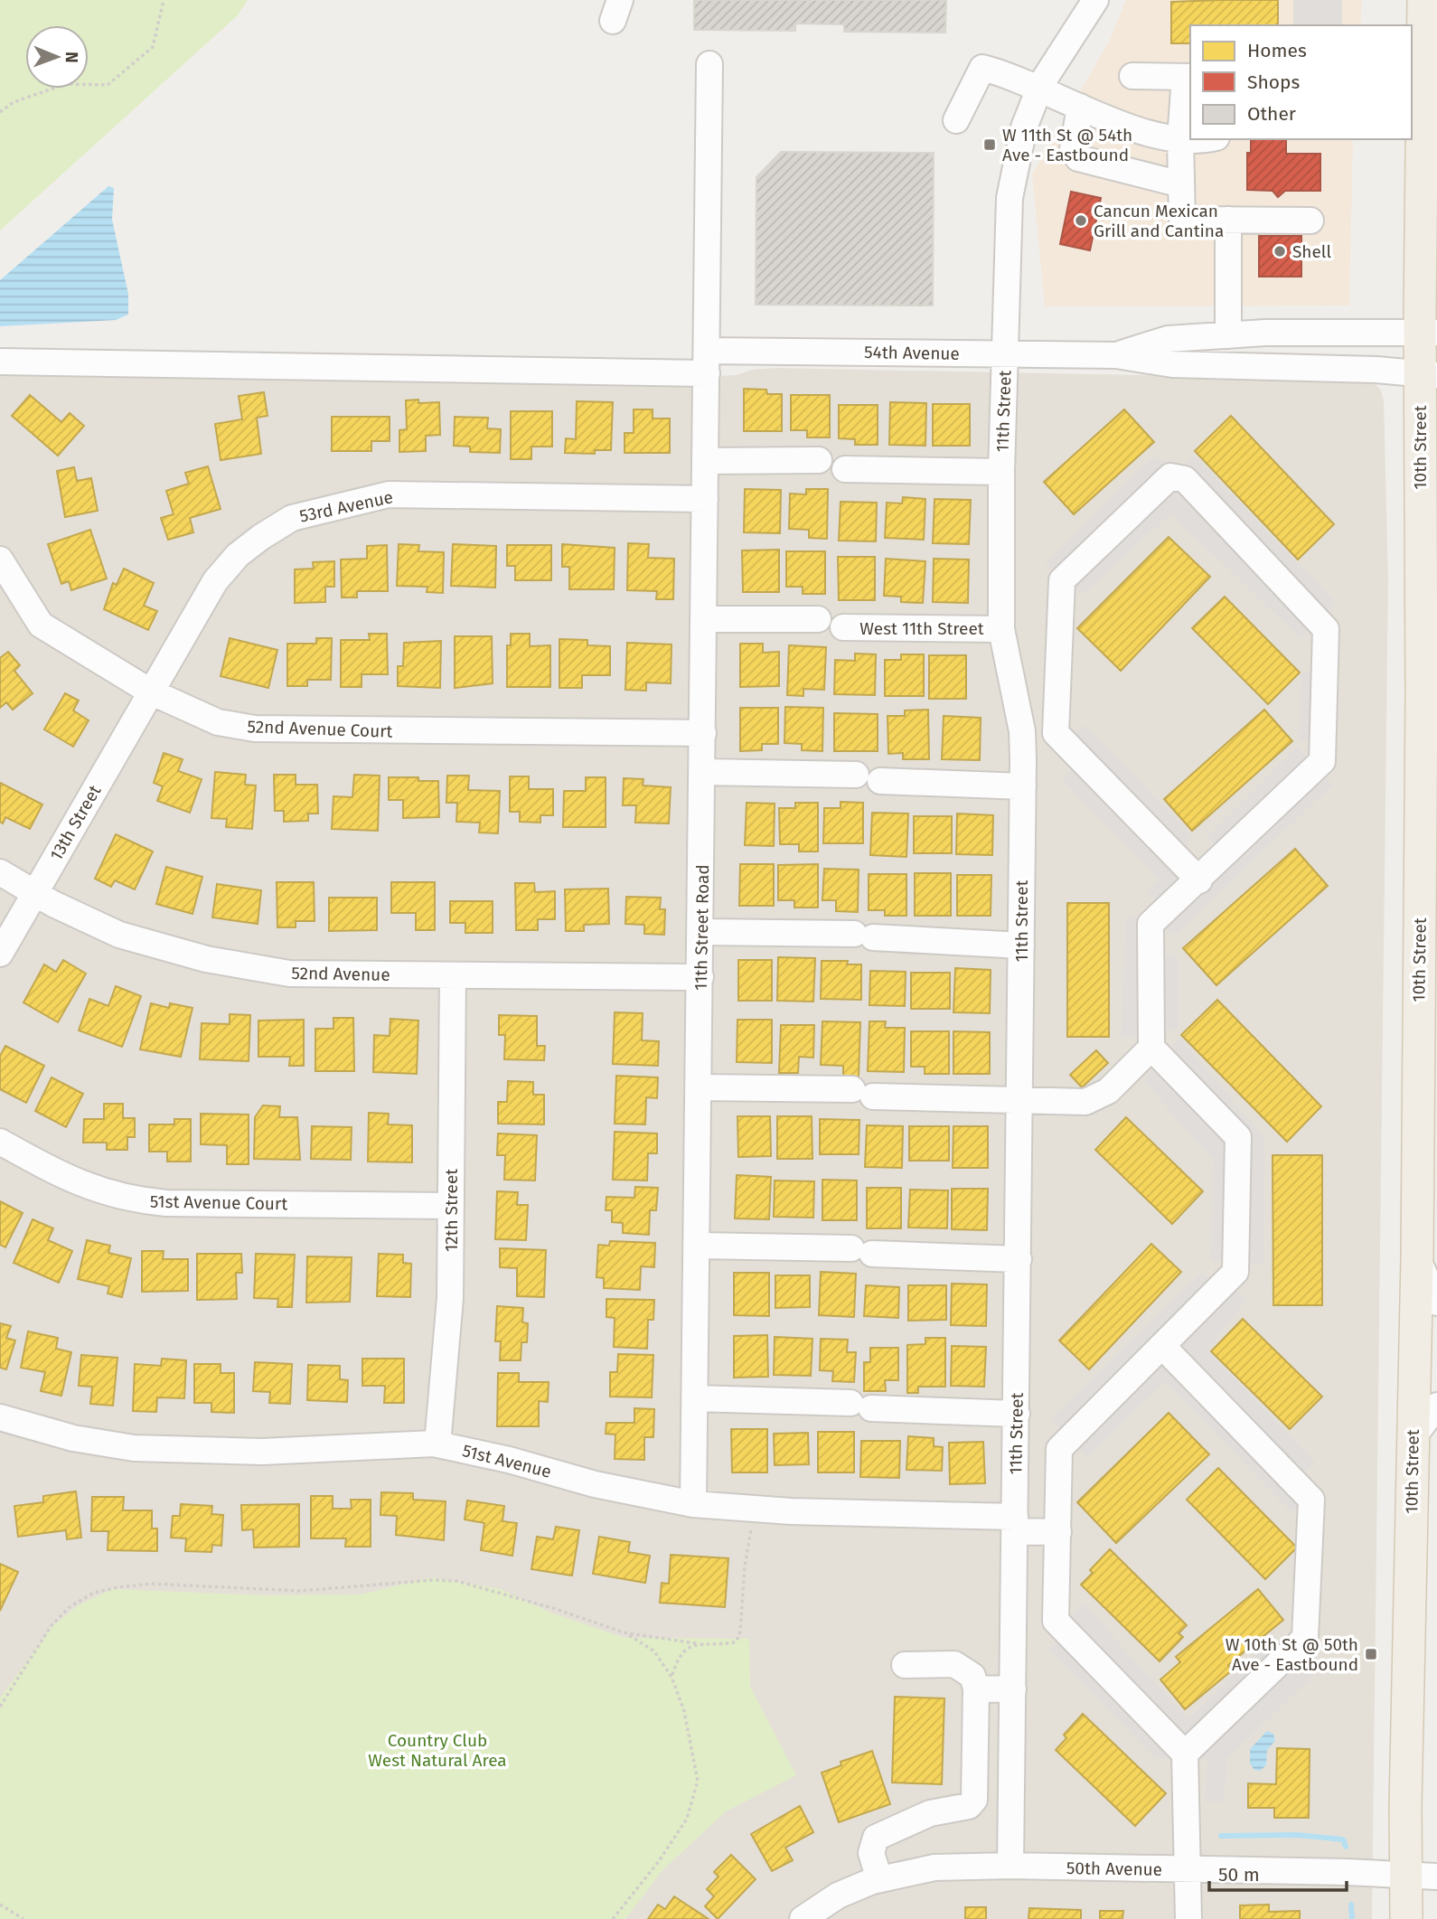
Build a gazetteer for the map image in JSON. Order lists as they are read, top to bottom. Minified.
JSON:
{"streets":{"main road":["10th Street"],"street":["54th Avenue","11th Street","53rd Avenue","West 11th Street","52nd Avenue Court","13th Street","11th Street Road","52nd Avenue","51st Avenue Court","12th Street","51st Avenue","50th Avenue"]},"crossings":[["54th Avenue","11th Street"],["54th Avenue","10th Street"],["54th Avenue","11th Street Road"],["11th Street","West 11th Street"],["11th Street","51st Avenue"],["11th Street","50th Avenue"],["10th Street","50th Avenue"],["53rd Avenue","52nd Avenue Court"],["53rd Avenue","13th Street"],["53rd Avenue","11th Street Road"],["52nd Avenue Court","13th Street"],["52nd Avenue Court","11th Street Road"],["13th Street","52nd Avenue"],["11th Street Road","52nd Avenue"],["11th Street Road","51st Avenue"],["52nd Avenue","12th Street"],["51st Avenue Court","12th Street"],["12th Street","51st Avenue"]],"parks":["Country Club West Natural Area"],"places":{"transit":["W 11th St @ 54th Ave - Eastbound","W 10th St @ 50th Ave - Eastbound"],"other":["Cancun Mexican Grill and Cantina","Shell"]},"legend":["Homes","Shops","Other"],"scale_bar":"50 m","north":"right"}
